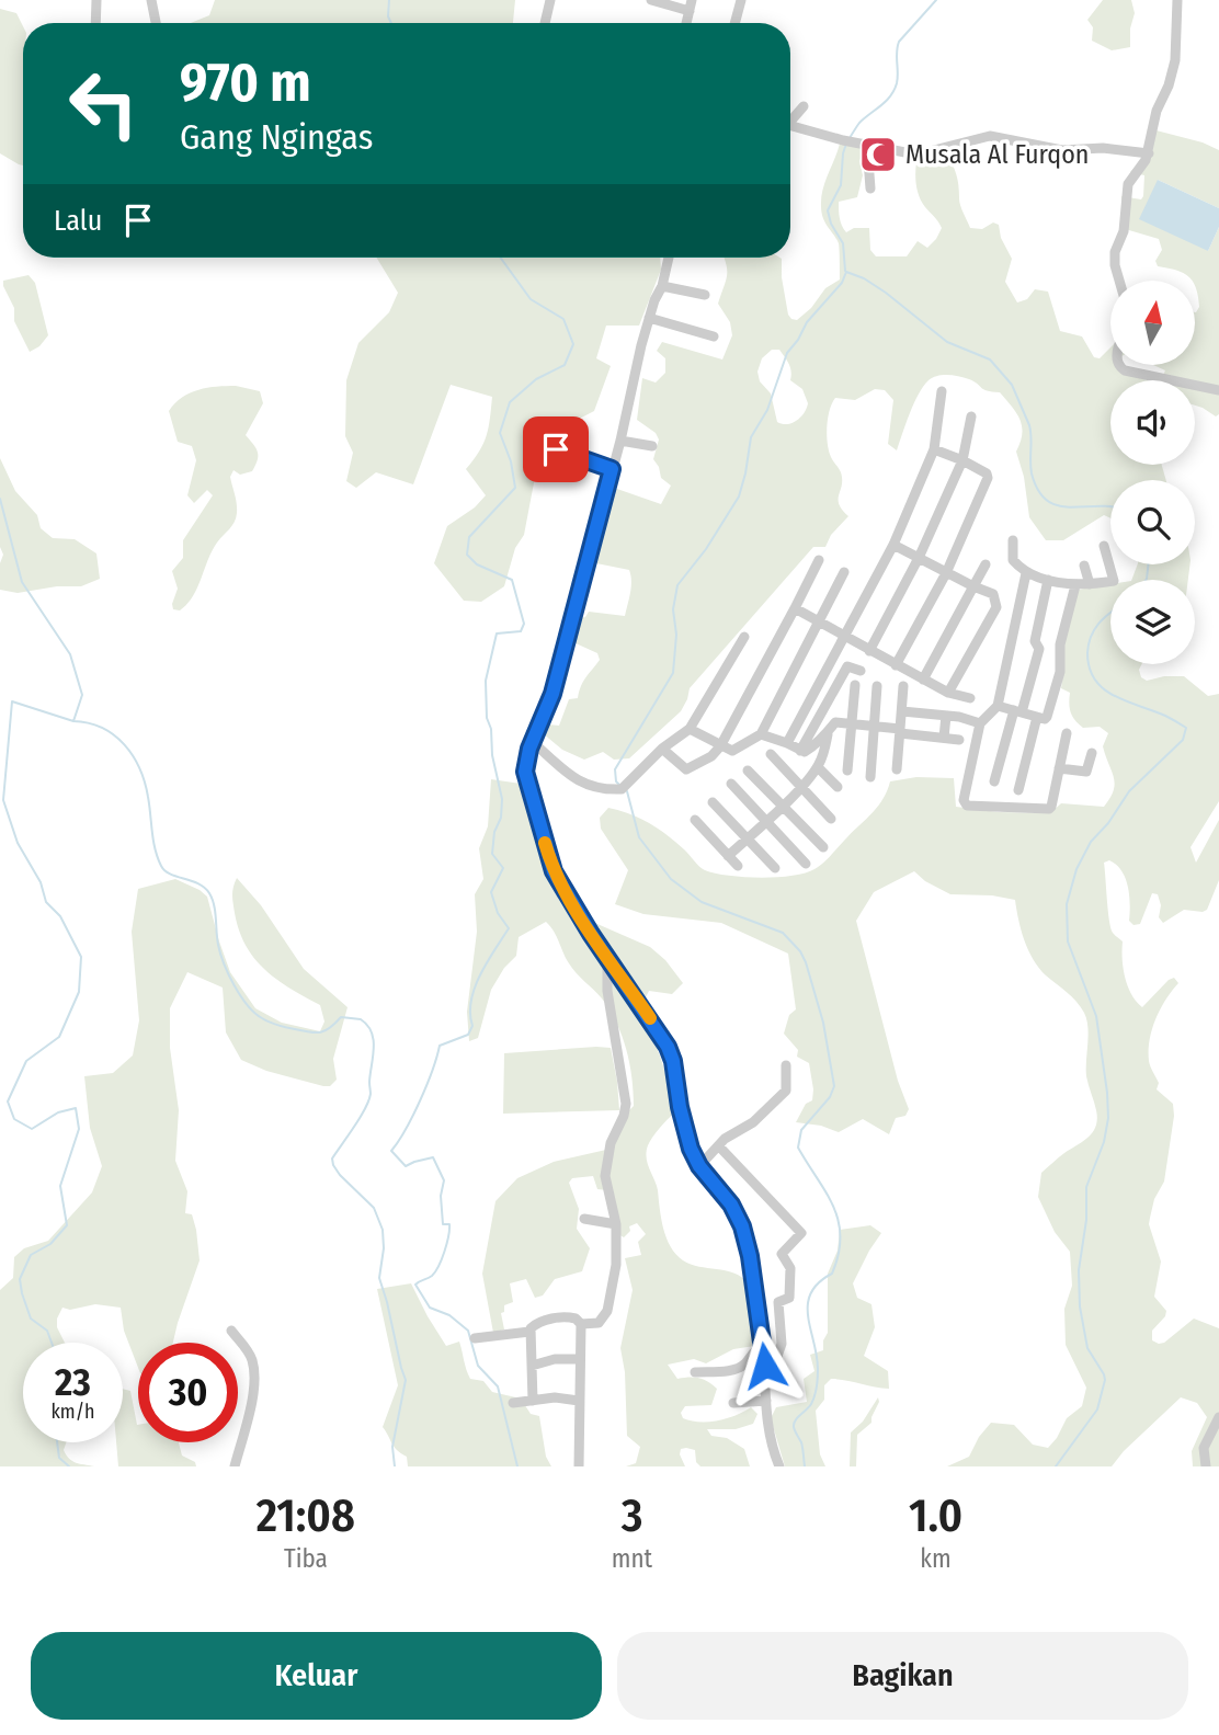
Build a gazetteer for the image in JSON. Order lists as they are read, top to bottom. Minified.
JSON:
{"places":{"mosque":["Musala Al Furqon"]},"north":"top","page":{"turn":["970 m","Gang Ngingas"],"then":"Lalu","speed":"23 km/h","limit":"30","eta":["21:08","Tiba","3","mnt","1.0","km"],"buttons":["Keluar","Bagikan"]}}
